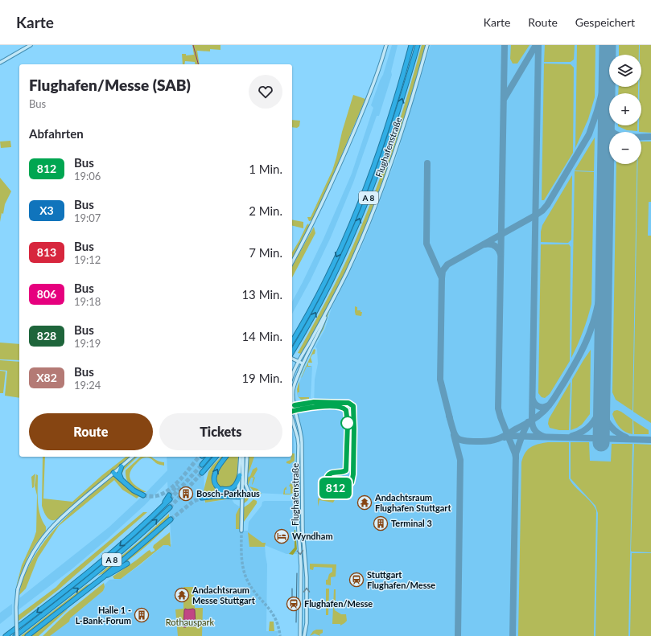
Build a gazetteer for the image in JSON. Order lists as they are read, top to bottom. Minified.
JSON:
{"streets":{"highway":["A 8"],"main road":["Flughafenstraße"]},"parks":["Rothauspark"],"places":{"building":["Bosch-Parkhaus","Terminal 3","Halle 1 - L-Bank-Forum"],"temple":["Andachtsraum Flughafen Stuttgart","Andachtsraum Messe Stuttgart"],"hotel":["Wyndham"],"station":["Stuttgart Flughafen/Messe","Flughafen/Messe"]},"lines":["bus line 812"],"page":{"header":"Karte","nav":["Karte","Route","Gespeichert"],"on_map":"812","map_buttons":["+","−"],"heading":[["Flughafen/Messe (SAB)","Bus"],"Abfahrten"],"list":[{"mark":"812","name":"Bus","note":"19:06","value":"1 Min."},{"mark":"X3","name":"Bus","note":"19:07","value":"2 Min."},{"mark":"813","name":"Bus","note":"19:12","value":"7 Min."},{"mark":"806","name":"Bus","note":"19:18","value":"13 Min."},{"mark":"828","name":"Bus","note":"19:19","value":"14 Min."},{"mark":"X82","name":"Bus","note":"19:24","value":"19 Min."}],"buttons":["Route","Tickets"]}}
